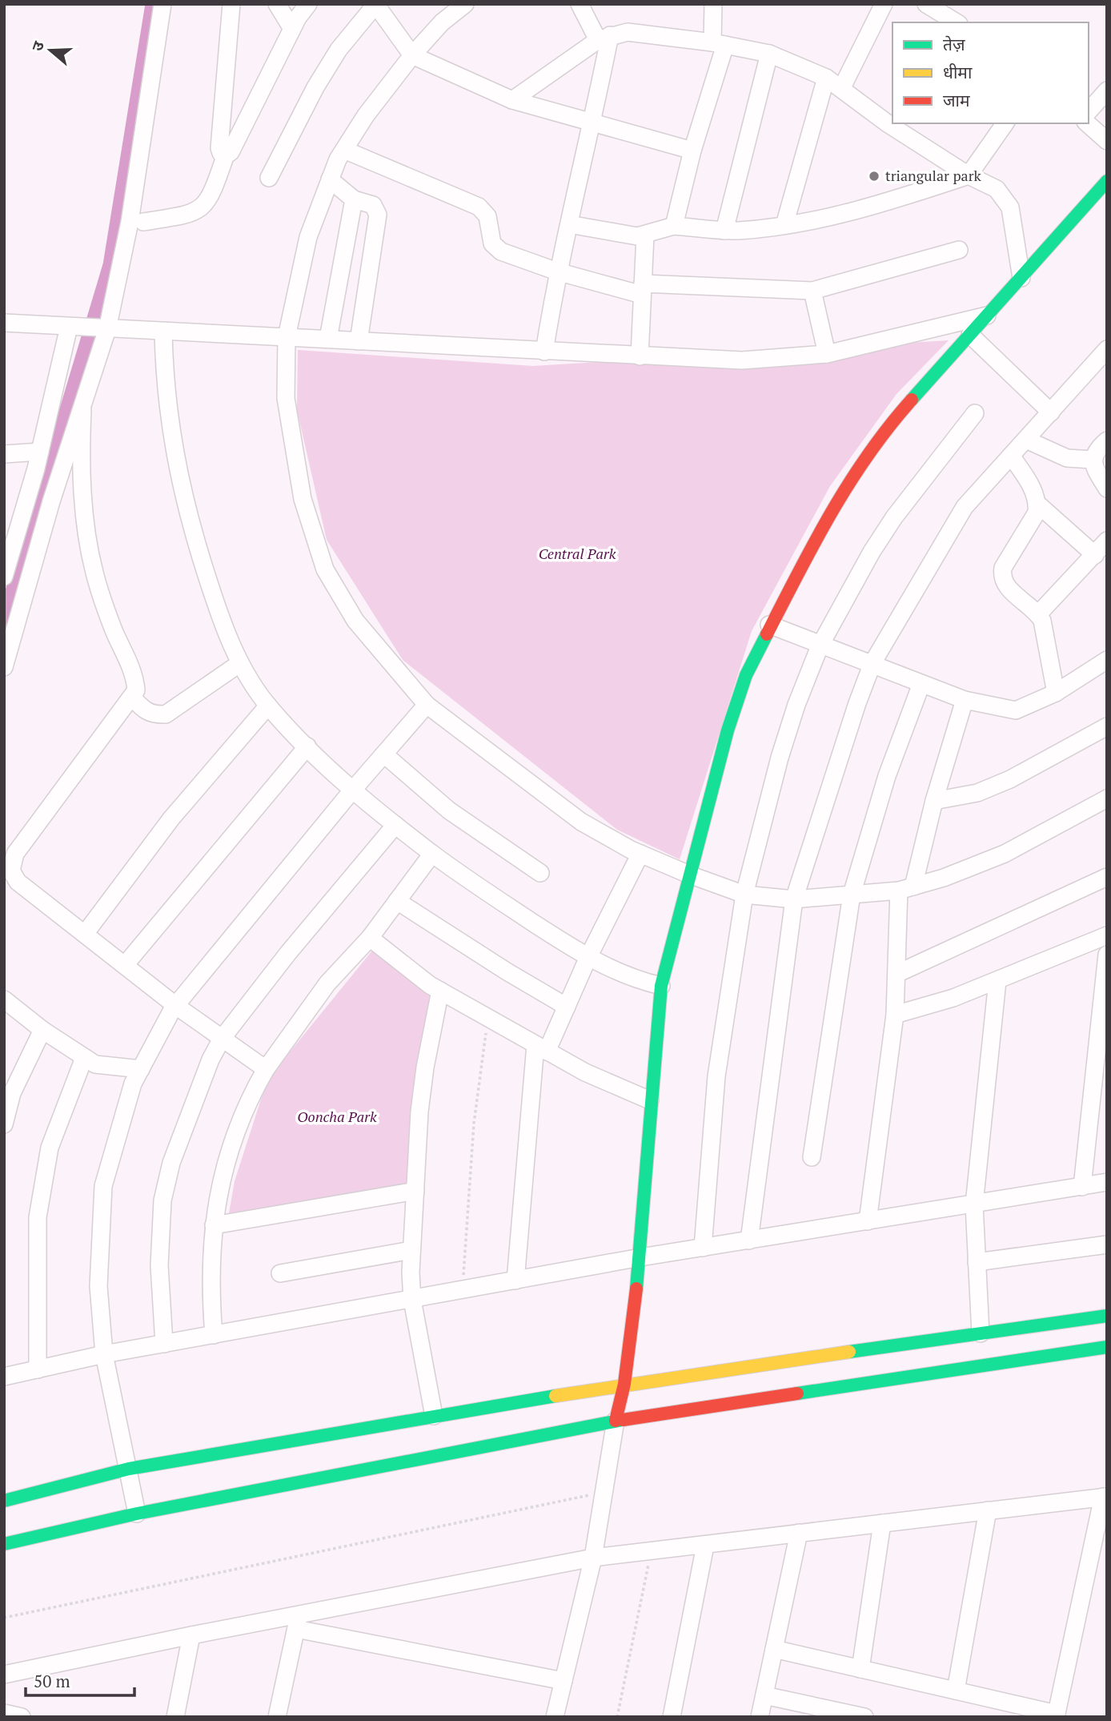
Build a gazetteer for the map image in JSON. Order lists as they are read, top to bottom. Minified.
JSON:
{"parks":["Central Park","Ooncha Park"],"places":["triangular park"],"legend":["तेज़","धीमा","जाम"],"scale_bar":"50 m","north":"left"}
